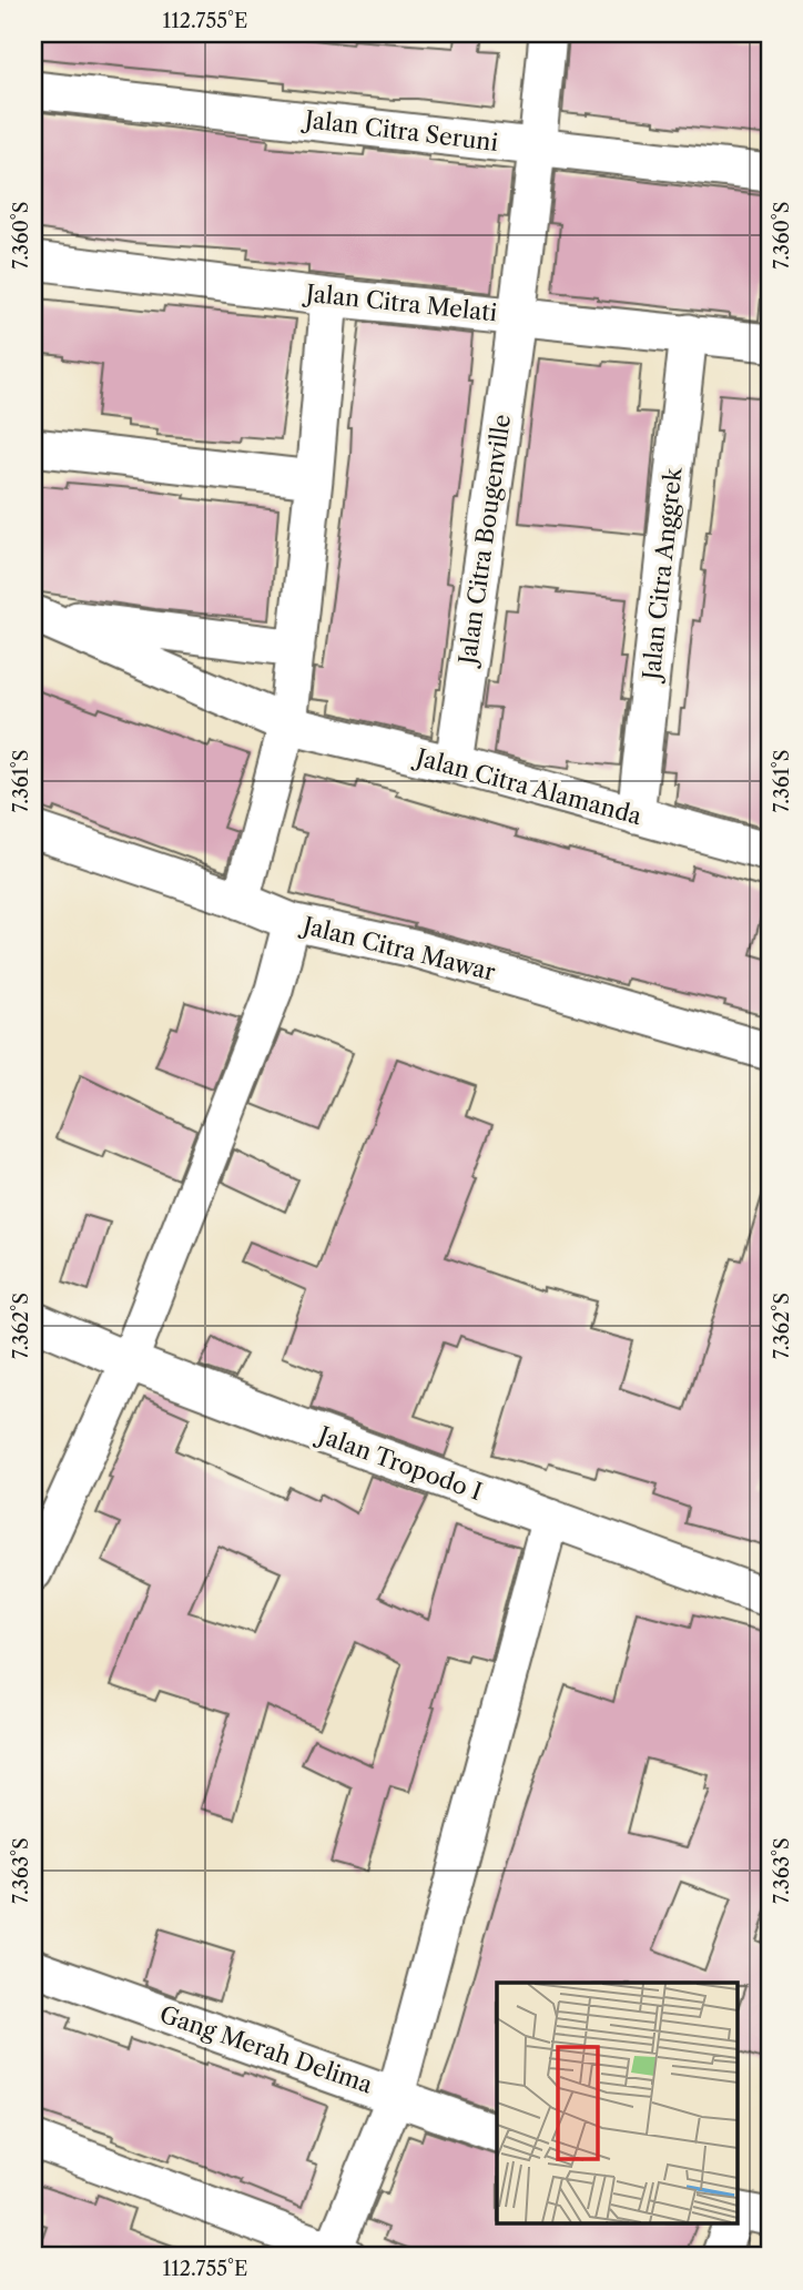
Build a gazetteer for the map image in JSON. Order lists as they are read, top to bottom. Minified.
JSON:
{"streets":{"street":["Jalan Citra Seruni","Jalan Citra Melati","Jalan Citra Bougenville","Jalan Citra Anggrek","Jalan Citra Alamanda","Jalan Citra Mawar","Jalan Tropodo I","Gang Merah Delima"]},"crossings":[["Jalan Citra Seruni","Jalan Citra Bougenville"],["Jalan Citra Melati","Jalan Citra Bougenville"],["Jalan Citra Melati","Jalan Citra Anggrek"],["Jalan Citra Bougenville","Jalan Citra Alamanda"],["Jalan Citra Anggrek","Jalan Citra Alamanda"]],"coordinates":["112.755°E","7.360°S","7.361°S","7.362°S","7.363°S"]}
